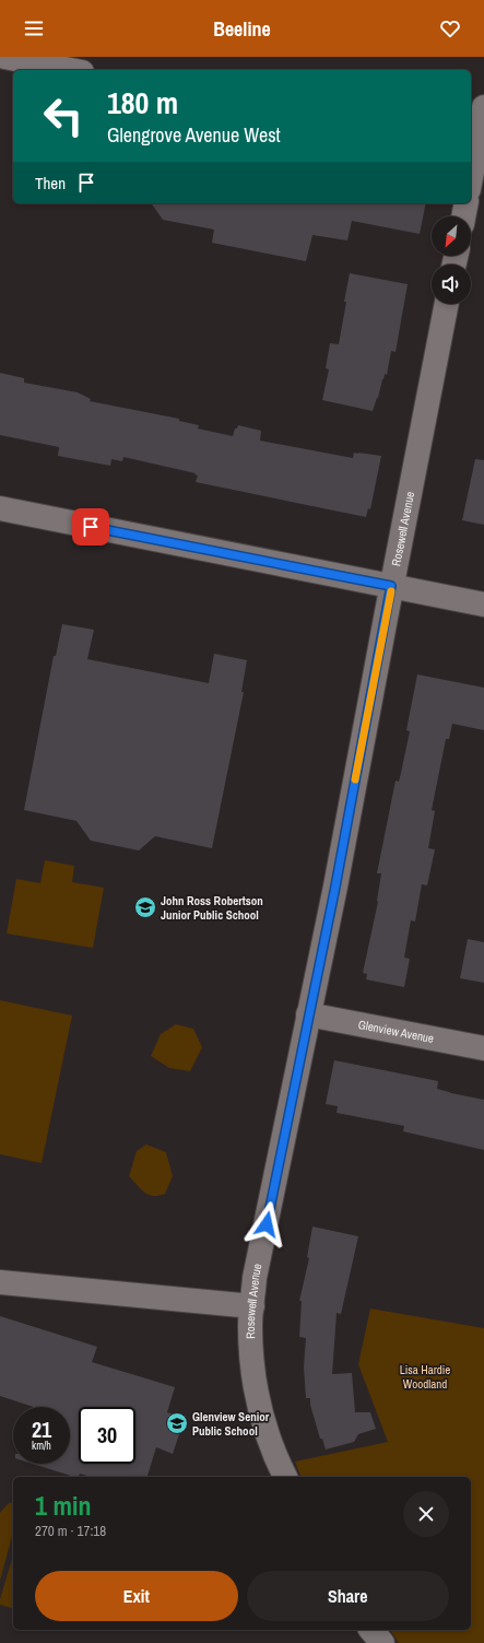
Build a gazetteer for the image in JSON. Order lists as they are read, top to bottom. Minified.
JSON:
{"streets":{"street":["Rosewell Avenue","Glenview Avenue"]},"crossings":[["Rosewell Avenue","Glenview Avenue"]],"parks":["Lisa Hardie Woodland"],"places":{"school or university":["John Ross Robertson Junior Public School","Glenview Senior Public School"]},"north":"bottom left","page":{"header":"Beeline","turn":["180 m","Glengrove Avenue West"],"then":"Then","speed":"21 km/h","limit":"30","heading":["1 min","270 m · 17:18"],"buttons":["Exit","Share"]}}
